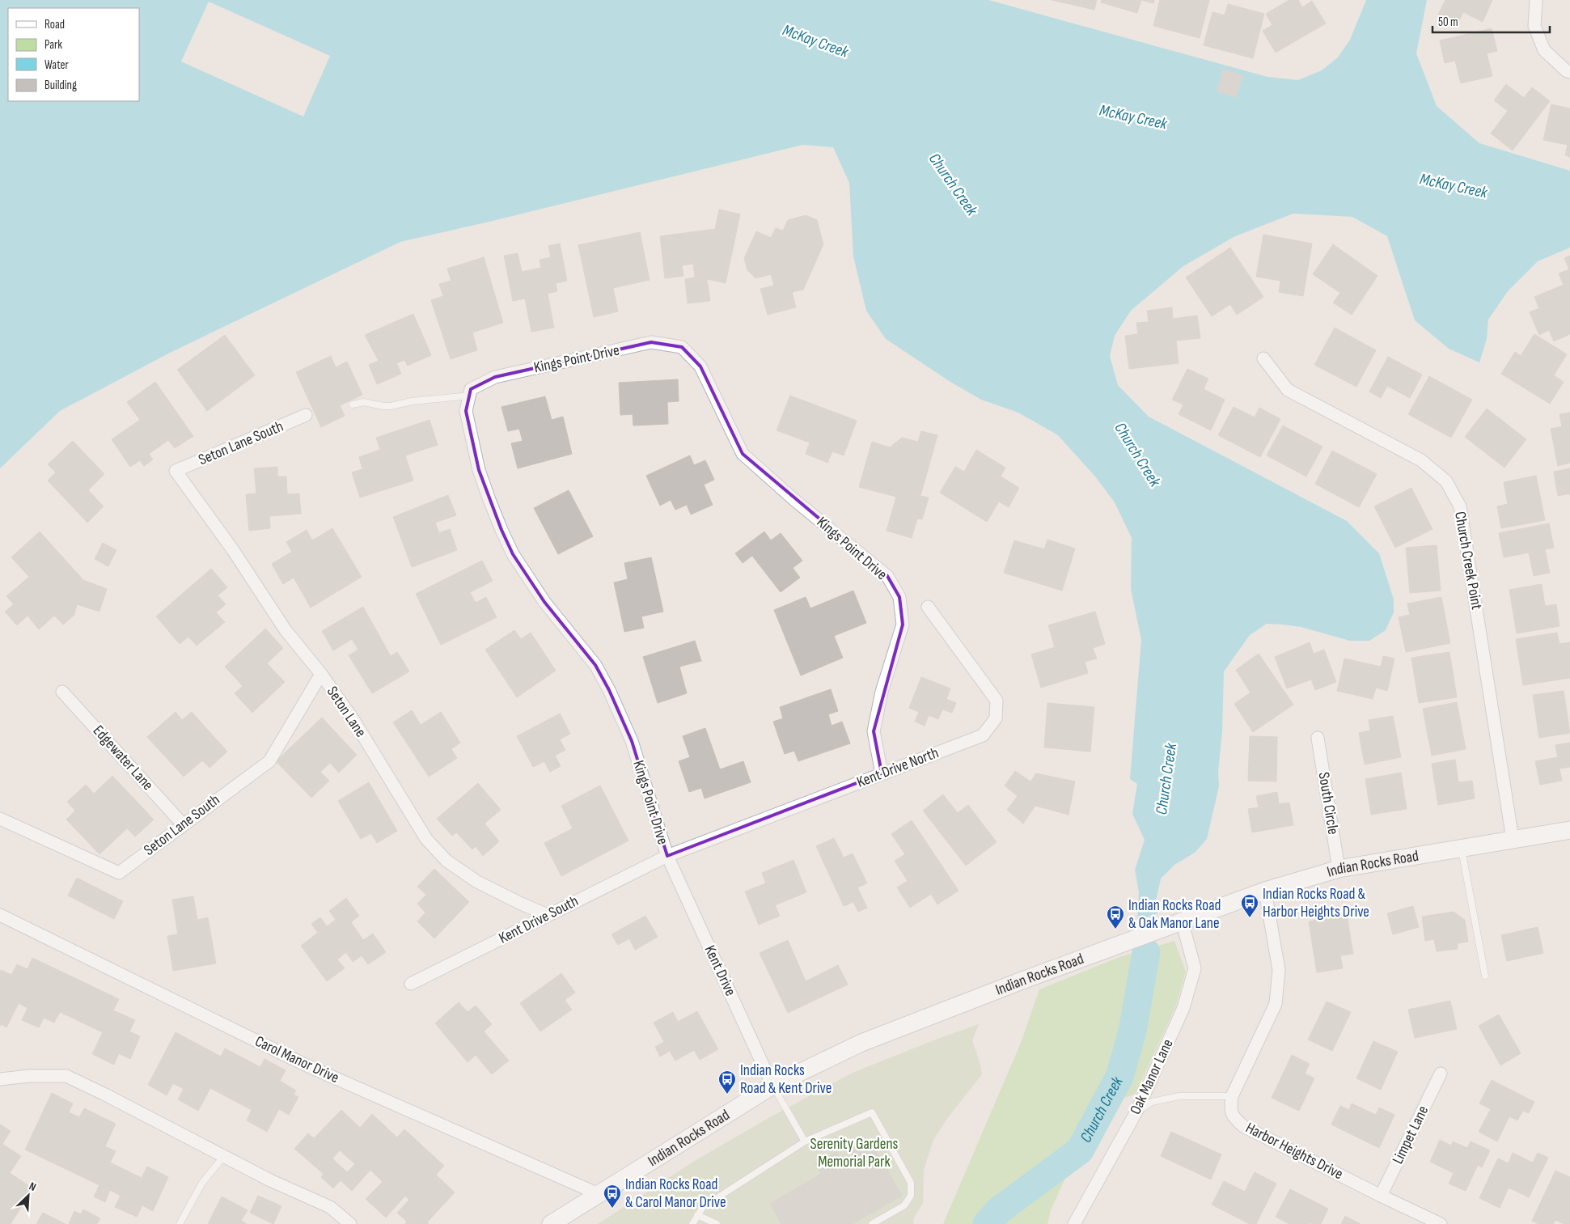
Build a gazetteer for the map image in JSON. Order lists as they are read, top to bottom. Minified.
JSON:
{"streets":{"street":["Kings Point Drive","Seton Lane South","Church Creek Point","Seton Lane","Edgewater Lane","Kent Drive North","South Circle","Indian Rocks Road","Kent Drive South","Kent Drive","Carol Manor Drive","Oak Manor Lane","Limpet Lane","Harbor Heights Drive"]},"crossings":[["Kings Point Drive","Kent Drive North"],["Kings Point Drive","Kent Drive South"],["Kings Point Drive","Kent Drive"],["Seton Lane South","Seton Lane"],["Seton Lane South","Edgewater Lane"],["Church Creek Point","Indian Rocks Road"],["Seton Lane","Kent Drive South"],["Kent Drive North","Kent Drive South"],["Kent Drive North","Kent Drive"],["South Circle","Indian Rocks Road"],["Indian Rocks Road","Kent Drive"],["Indian Rocks Road","Carol Manor Drive"],["Indian Rocks Road","Oak Manor Lane"],["Indian Rocks Road","Harbor Heights Drive"],["Kent Drive South","Kent Drive"],["Limpet Lane","Harbor Heights Drive"]],"water":["McKay Creek","Church Creek"],"parks":["Serenity Gardens Memorial Park"],"places":{"bus stop":["Indian Rocks Road & Harbor Heights Drive","Indian Rocks Road & Oak Manor Lane","Indian Rocks Road & Kent Drive","Indian Rocks Road & Carol Manor Drive"]},"legend":["Road","Park","Water","Building"],"scale_bar":"50 m","north":"top right"}
